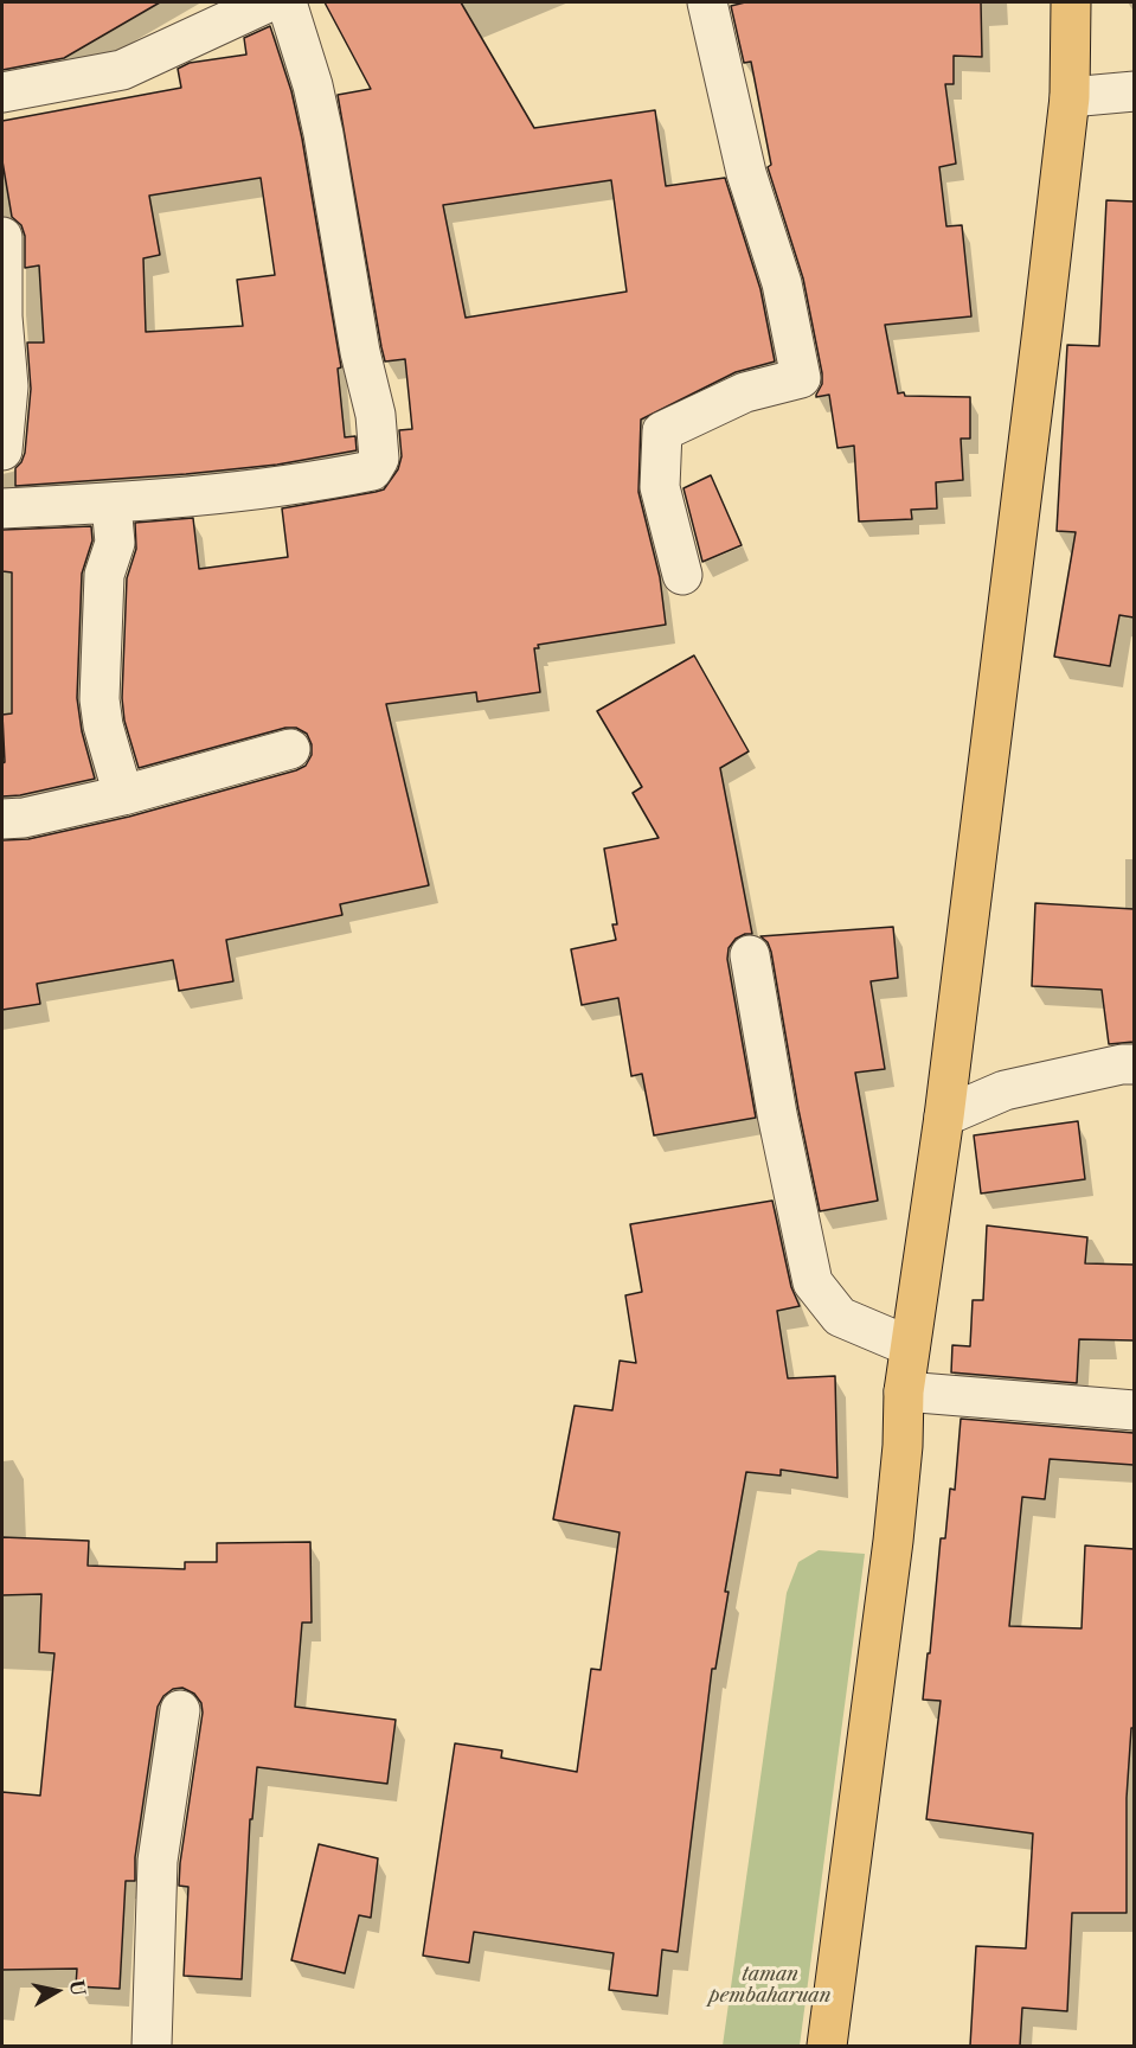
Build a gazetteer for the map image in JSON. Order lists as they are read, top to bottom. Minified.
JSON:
{"parks":["taman pembaharuan"],"north":"right"}
